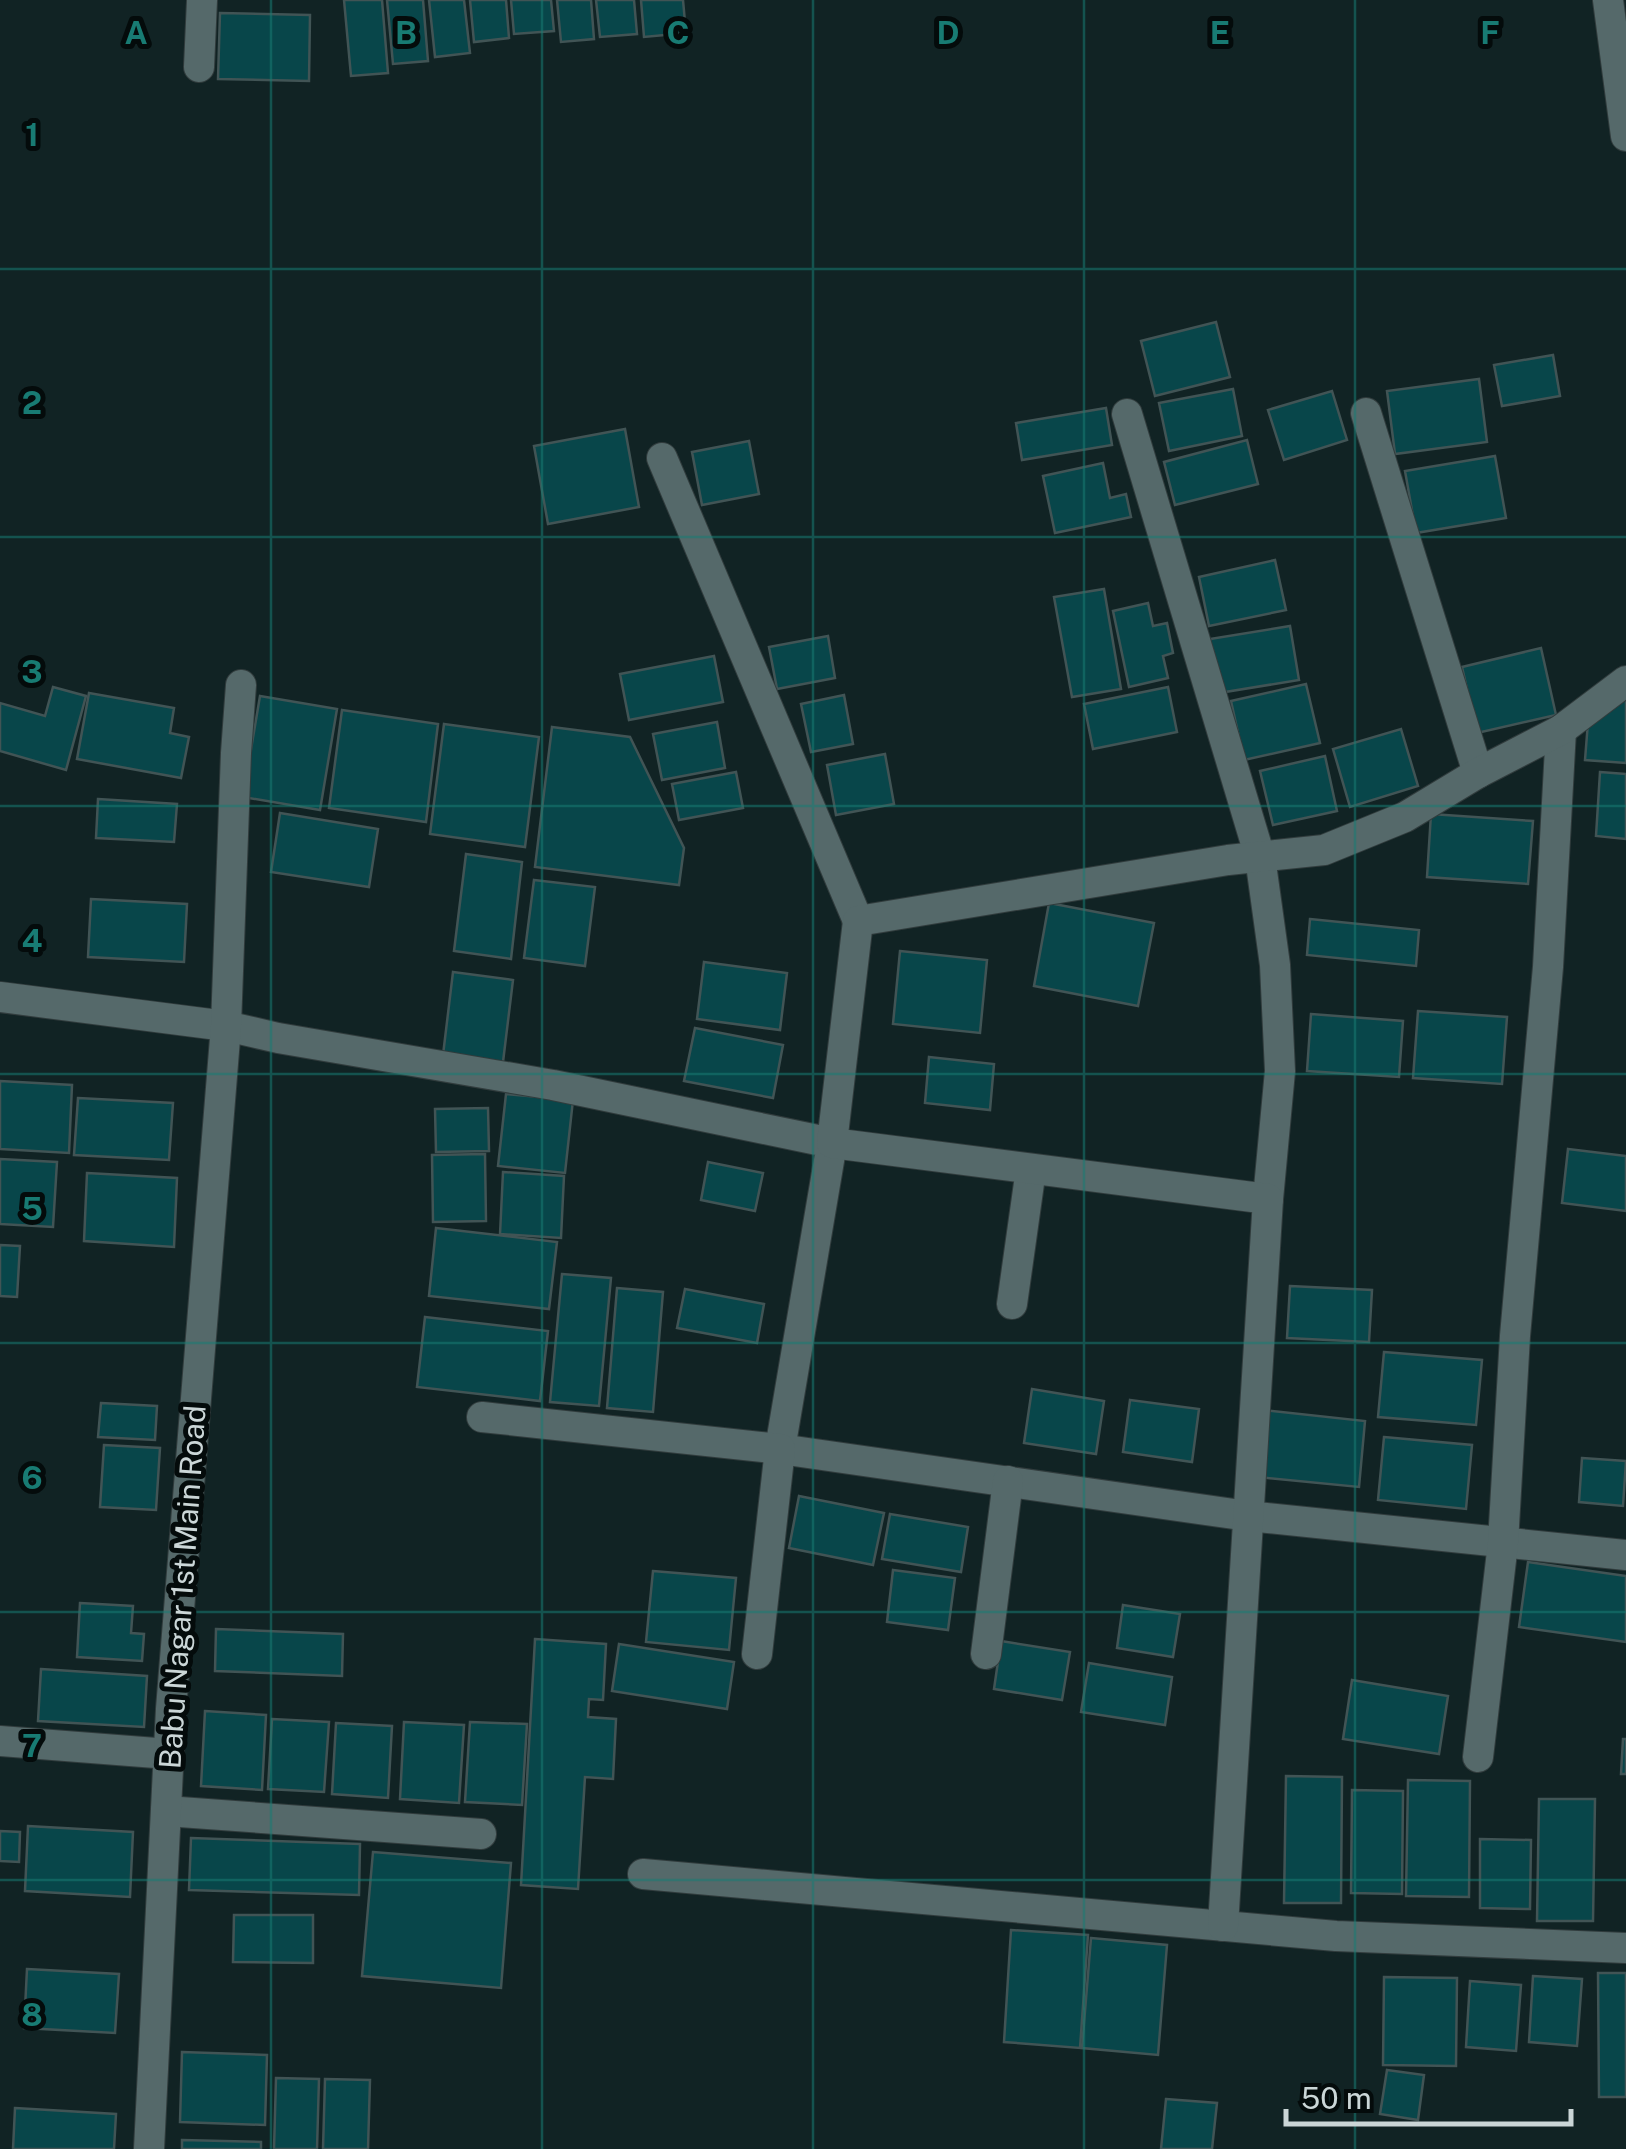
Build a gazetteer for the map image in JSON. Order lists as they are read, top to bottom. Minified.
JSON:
{"streets":{"street":["Babu Nagar 1st Main Road"]},"scale_bar":"50 m","grid":{"columns":["A","B","C","D","E","F"],"rows":["1","2","3","4","5","6","7","8"]}}
